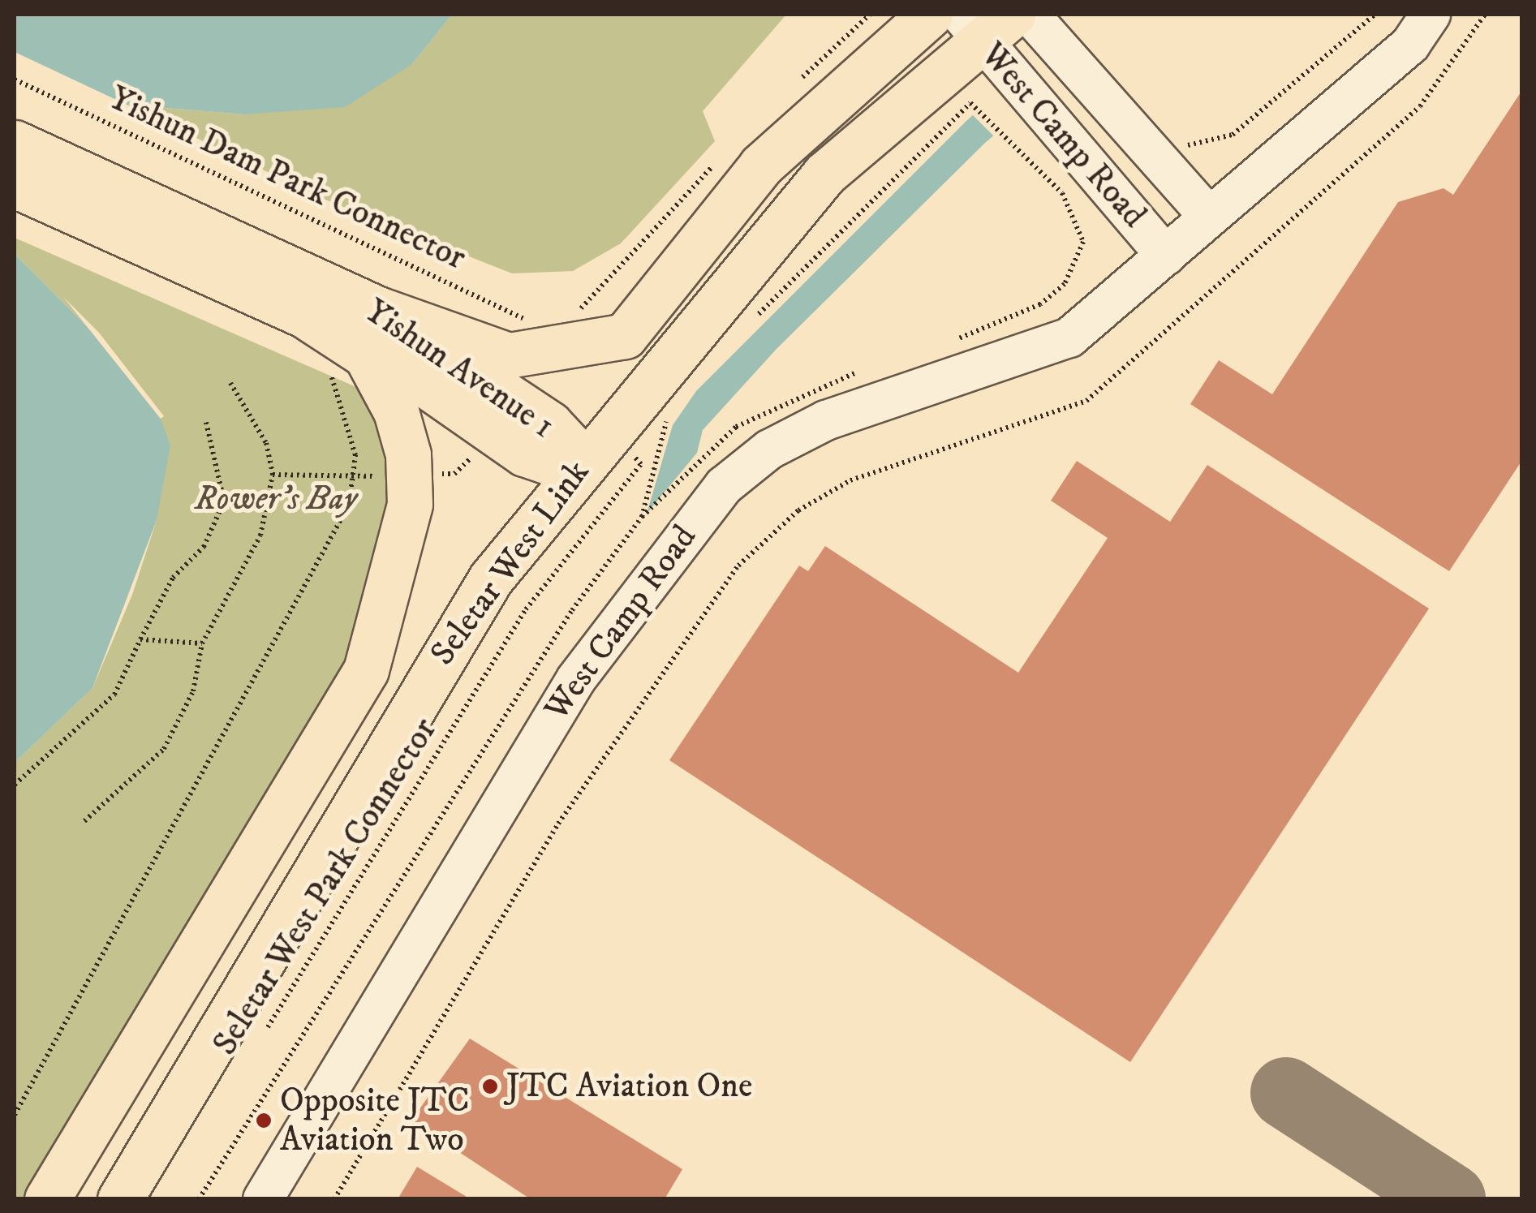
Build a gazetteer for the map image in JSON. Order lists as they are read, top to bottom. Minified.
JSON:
{"streets":{"main road":["Yishun Avenue 1","Seletar West Link"],"street":["West Camp Road"],"path":["Yishun Dam Park Connector","Seletar West Park Connector"]},"crossings":[["West Camp Road","Seletar West Link"],["Yishun Avenue 1","Seletar West Link"]],"parks":["Rower's Bay"],"places":["JTC Aviation One","Opposite JTC Aviation Two"]}
